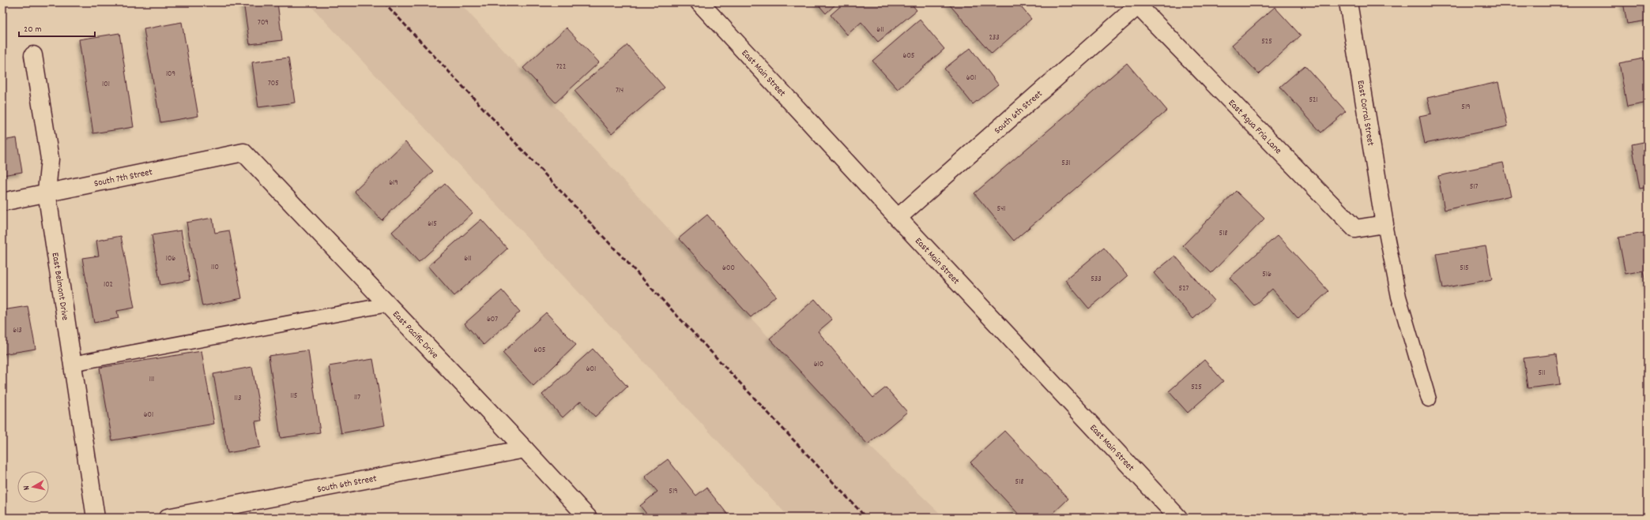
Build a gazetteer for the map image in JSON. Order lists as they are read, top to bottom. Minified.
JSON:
{"streets":{"street":["East Main Street","South 6th Street","East Corral Street","East Agua Fria Lane","South 7th Street","East Belmont Drive","East Pacific Drive"]},"crossings":[["East Main Street","South 6th Street"],["South 6th Street","East Agua Fria Lane"],["South 6th Street","East Pacific Drive"],["East Corral Street","East Agua Fria Lane"],["South 7th Street","East Belmont Drive"],["South 7th Street","East Pacific Drive"]],"house_numbers":["709","611","233","525","605","722","109","601","705","101","714","521","519","531","619","517","541","615","518","106","611","110","600","515","516","533","102","527","607","613","605","610","601","511","111","525","115","117","113","601","518","519"],"scale_bar":"20 m","north":"left"}
